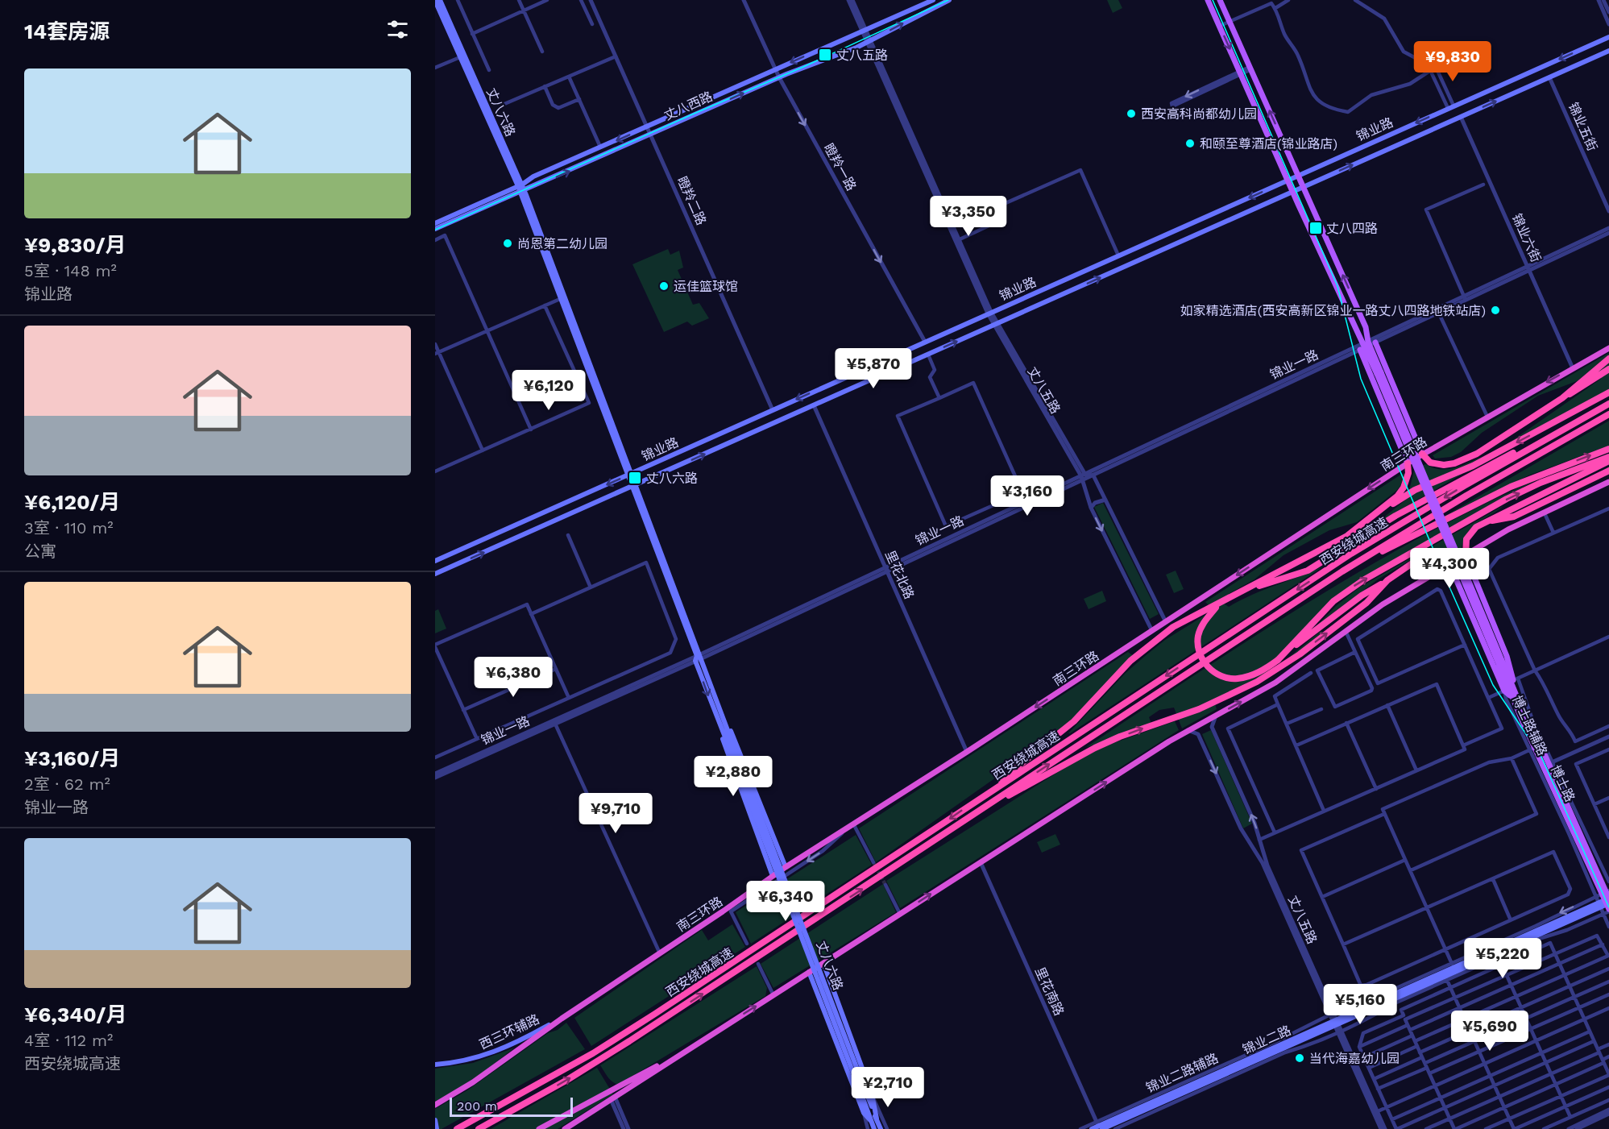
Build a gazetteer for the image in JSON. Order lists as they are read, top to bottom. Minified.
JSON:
{"streets":{"highway":["南三环路","西安绕城高速"],"main road":["丈八西路","丈八六路","锦业路","博士路","西三环辅路","锦业二路"],"street":["锦业五街","瞪羚一路","瞪羚二路","锦业六街","锦业一路","丈八五路","里花北路","博士路辅路","里花南路","锦业二路辅路"]},"crossings":[["丈八西路","丈八六路"],["丈八西路","瞪羚一路"],["丈八西路","瞪羚二路"],["丈八西路","丈八五路"],["丈八六路","锦业路"],["丈八六路","锦业一路"],["锦业五街","锦业路"],["锦业路","瞪羚一路"],["锦业路","瞪羚二路"],["锦业路","锦业六街"],["锦业路","丈八五路"],["锦业路","里花北路"],["锦业六街","锦业一路"],["锦业六街","南三环路"],["锦业一路","丈八五路"],["锦业一路","里花北路"],["锦业一路","博士路"],["丈八五路","南三环路"],["丈八五路","锦业二路"],["丈八五路","锦业二路辅路"],["南三环路","里花北路"],["南三环路","西三环辅路"],["博士路辅路","博士路"],["博士路辅路","锦业二路"],["博士路辅路","锦业二路辅路"],["博士路","锦业二路"],["博士路","锦业二路辅路"],["里花南路","锦业二路"],["里花南路","锦业二路辅路"],["锦业二路","锦业二路辅路"]],"one_way":["瞪羚一路"],"places":{"transit":["丈八五路","丈八四路","丈八六路"],"other":["西安高科尚都幼儿园","和颐至尊酒店(锦业路店)","尚恩第二幼儿园","运佳篮球馆","如家精选酒店(西安高新区锦业一路丈八四路地铁站店)","当代海嘉幼儿园"]},"scale_bar":"200 m","page":{"heading":"14套房源","price":["¥9,830","¥3,350","¥5,870","¥6,120","¥3,160","¥4,300","¥6,380","¥2,880","¥9,710","¥6,340","¥5,220","¥5,160","¥5,690","¥2,710"],"list":[{"name":"¥9,830/月","note":"5室 · 148 m² · 锦业路"},{"name":"¥6,120/月","note":"3室 · 110 m² · 公寓"},{"name":"¥3,160/月","note":"2室 · 62 m² · 锦业一路"},{"name":"¥6,340/月","note":"4室 · 112 m² · 西安绕城高速"}],"scale":"200 m"}}
